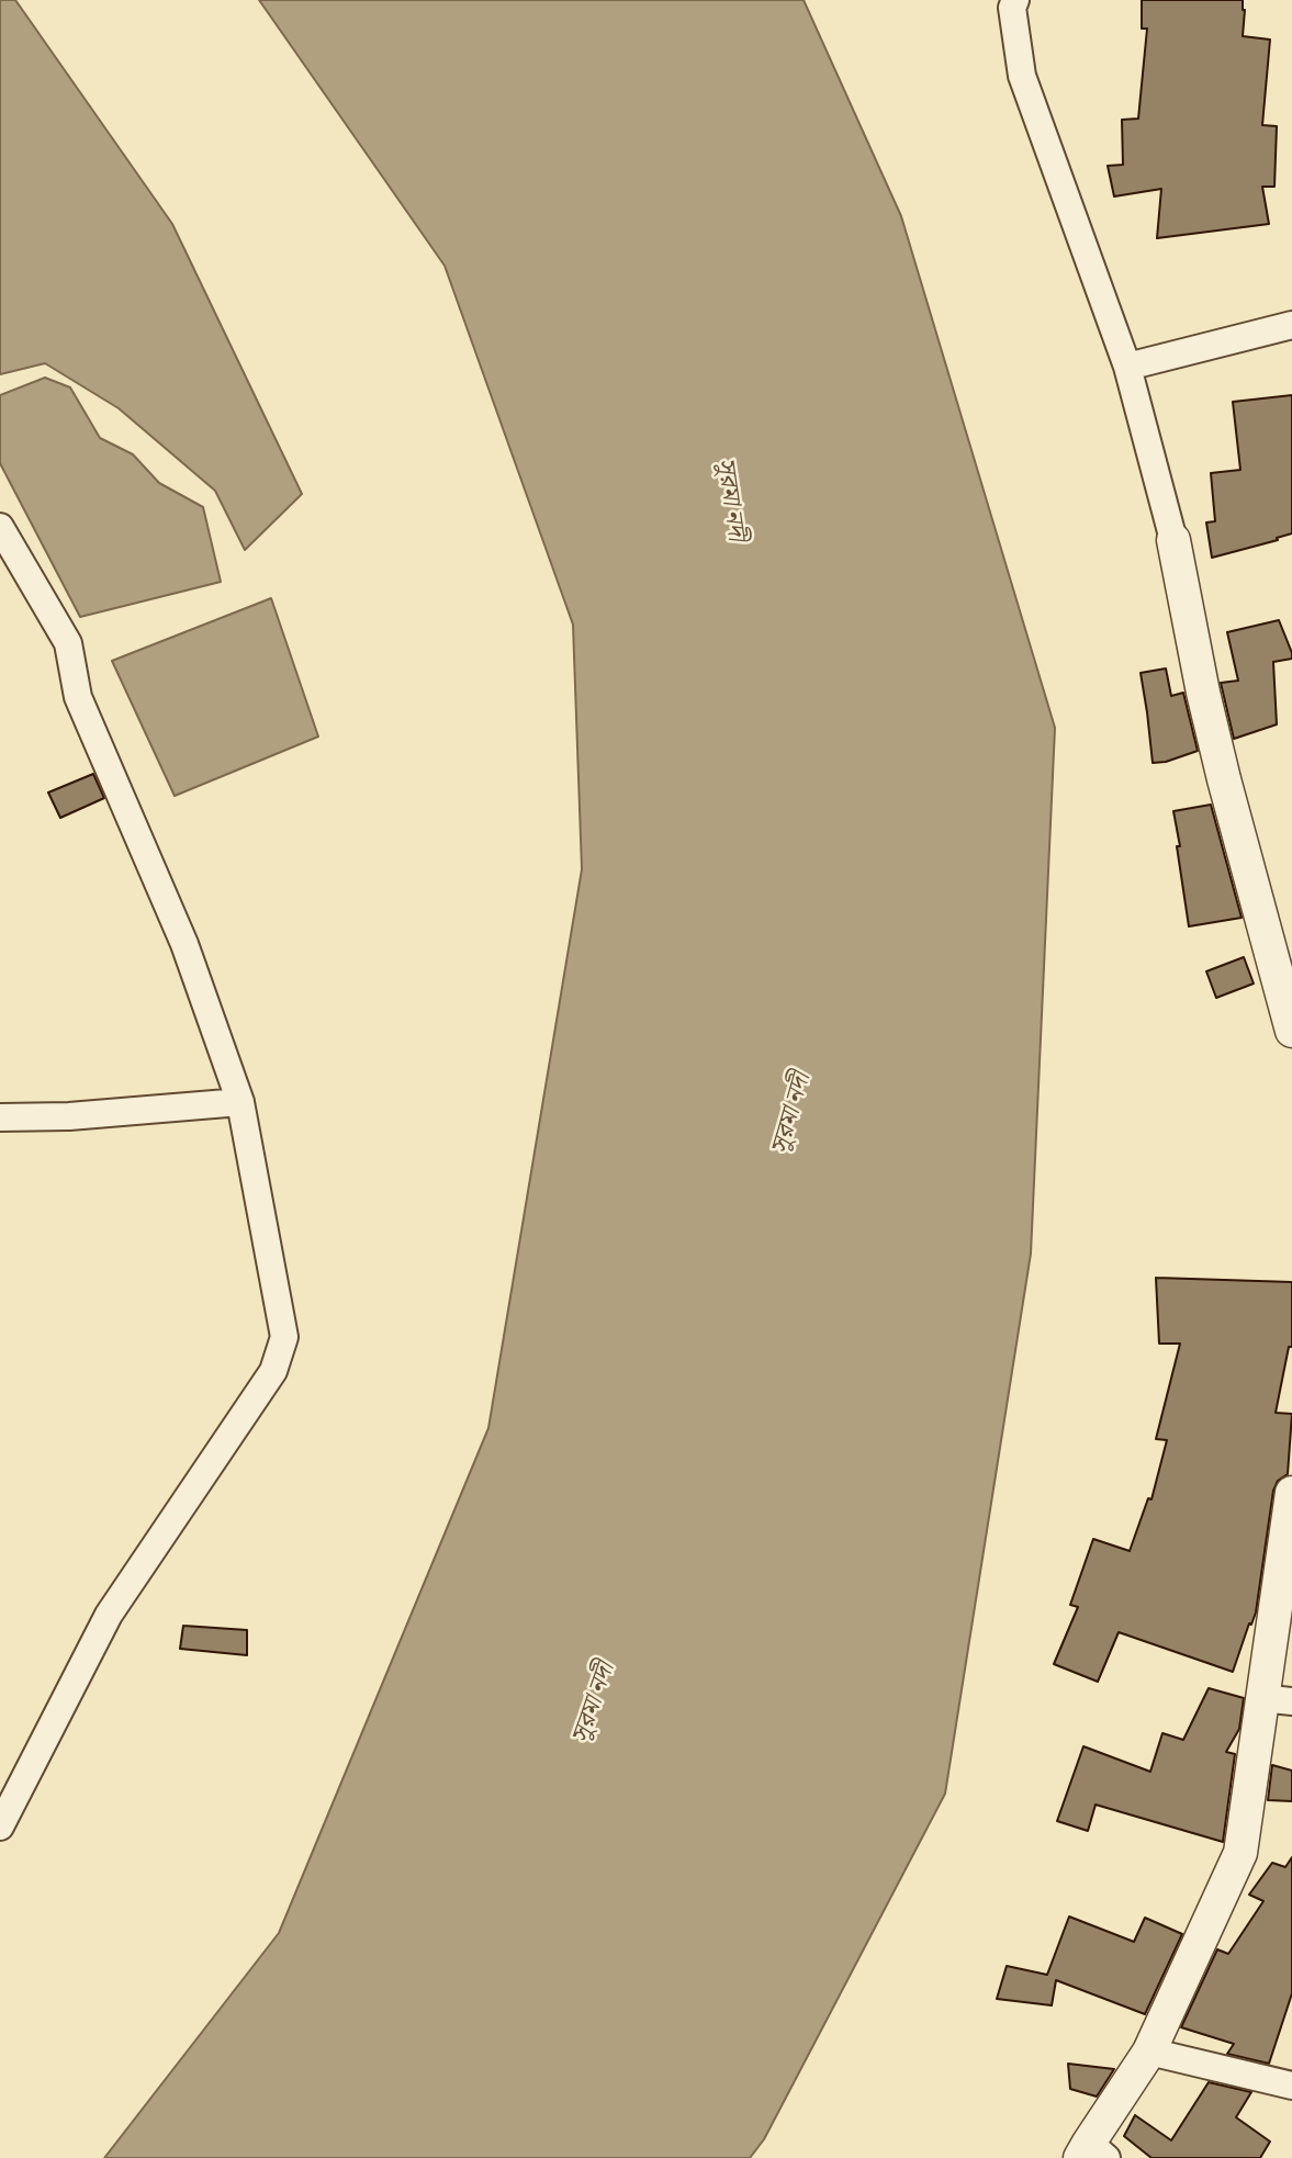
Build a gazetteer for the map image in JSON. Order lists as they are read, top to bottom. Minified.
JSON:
{"water":["সুরমা নদী"]}
